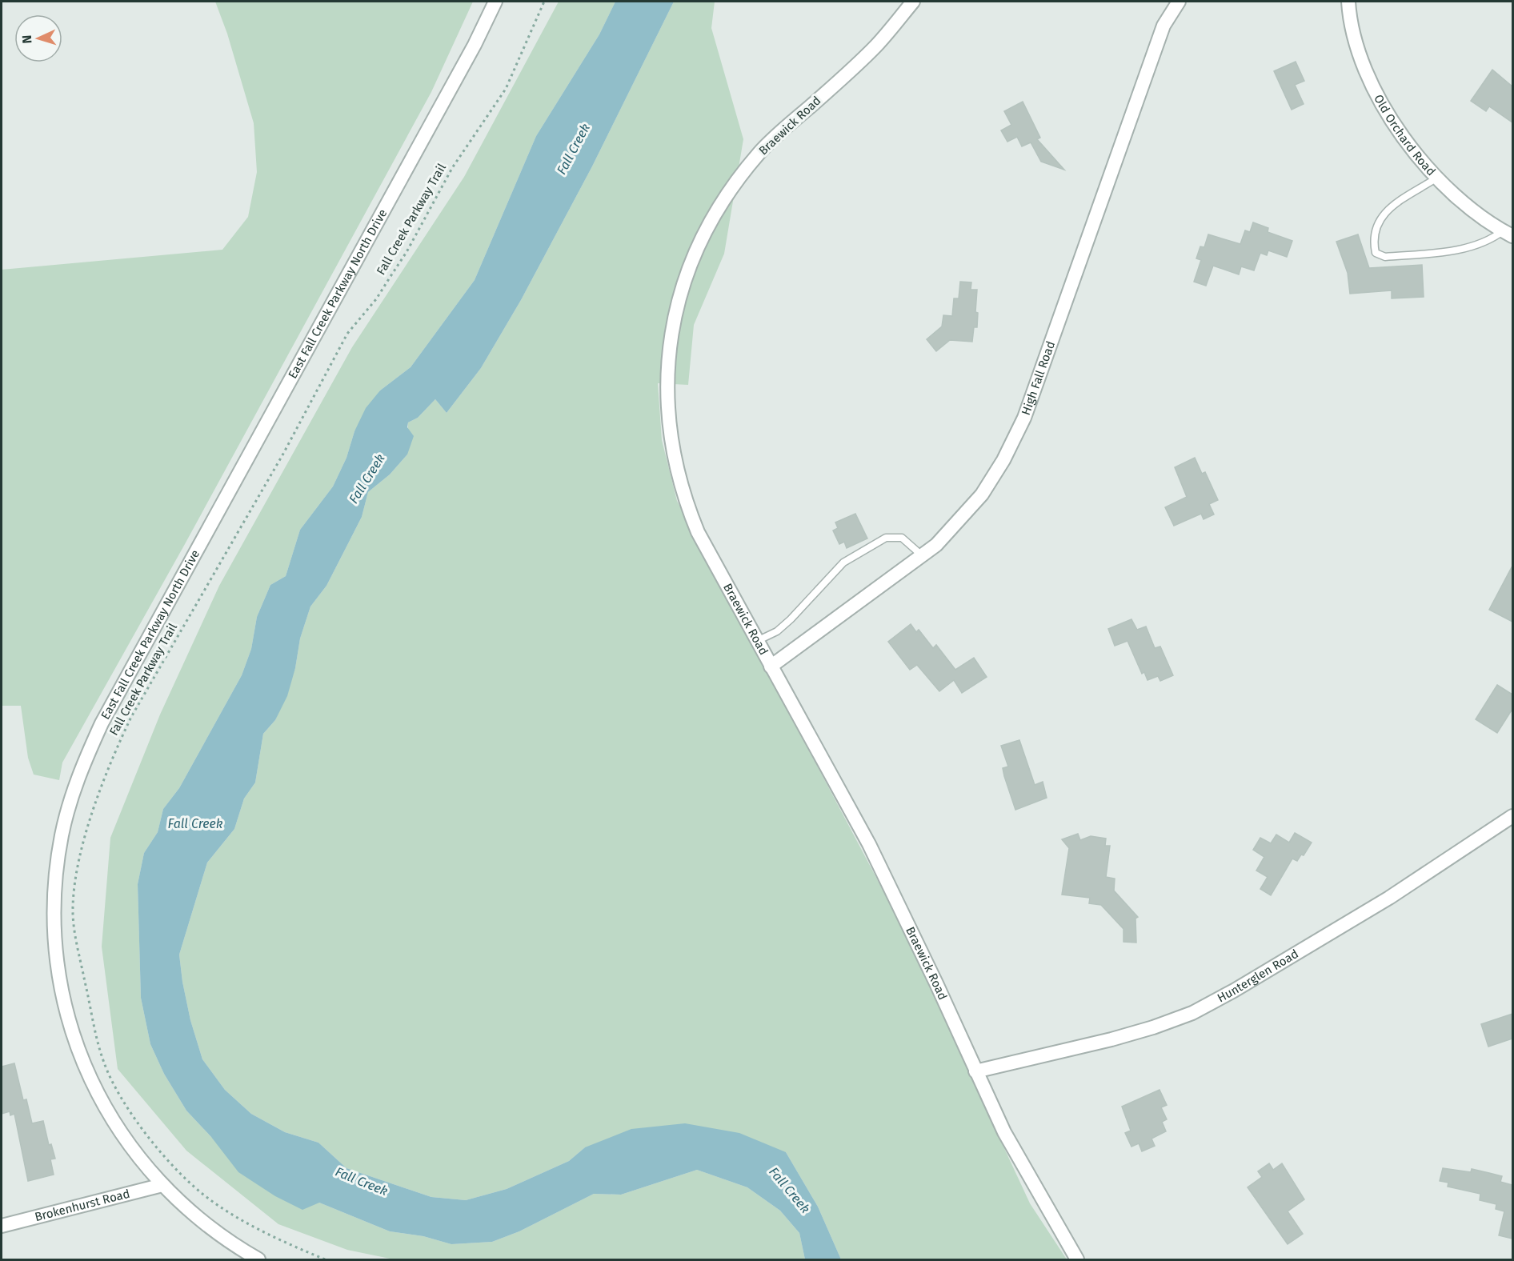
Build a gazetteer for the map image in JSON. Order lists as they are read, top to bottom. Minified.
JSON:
{"streets":{"street":["Braewick Road","Old Orchard Road","East Fall Creek Parkway North Drive","High Fall Road","Hunterglen Road","Brokenhurst Road"],"path":["Fall Creek Parkway Trail"]},"crossings":[["Braewick Road","High Fall Road"],["Braewick Road","Hunterglen Road"],["East Fall Creek Parkway North Drive","Brokenhurst Road"]],"water":["Fall Creek"],"north":"left"}
